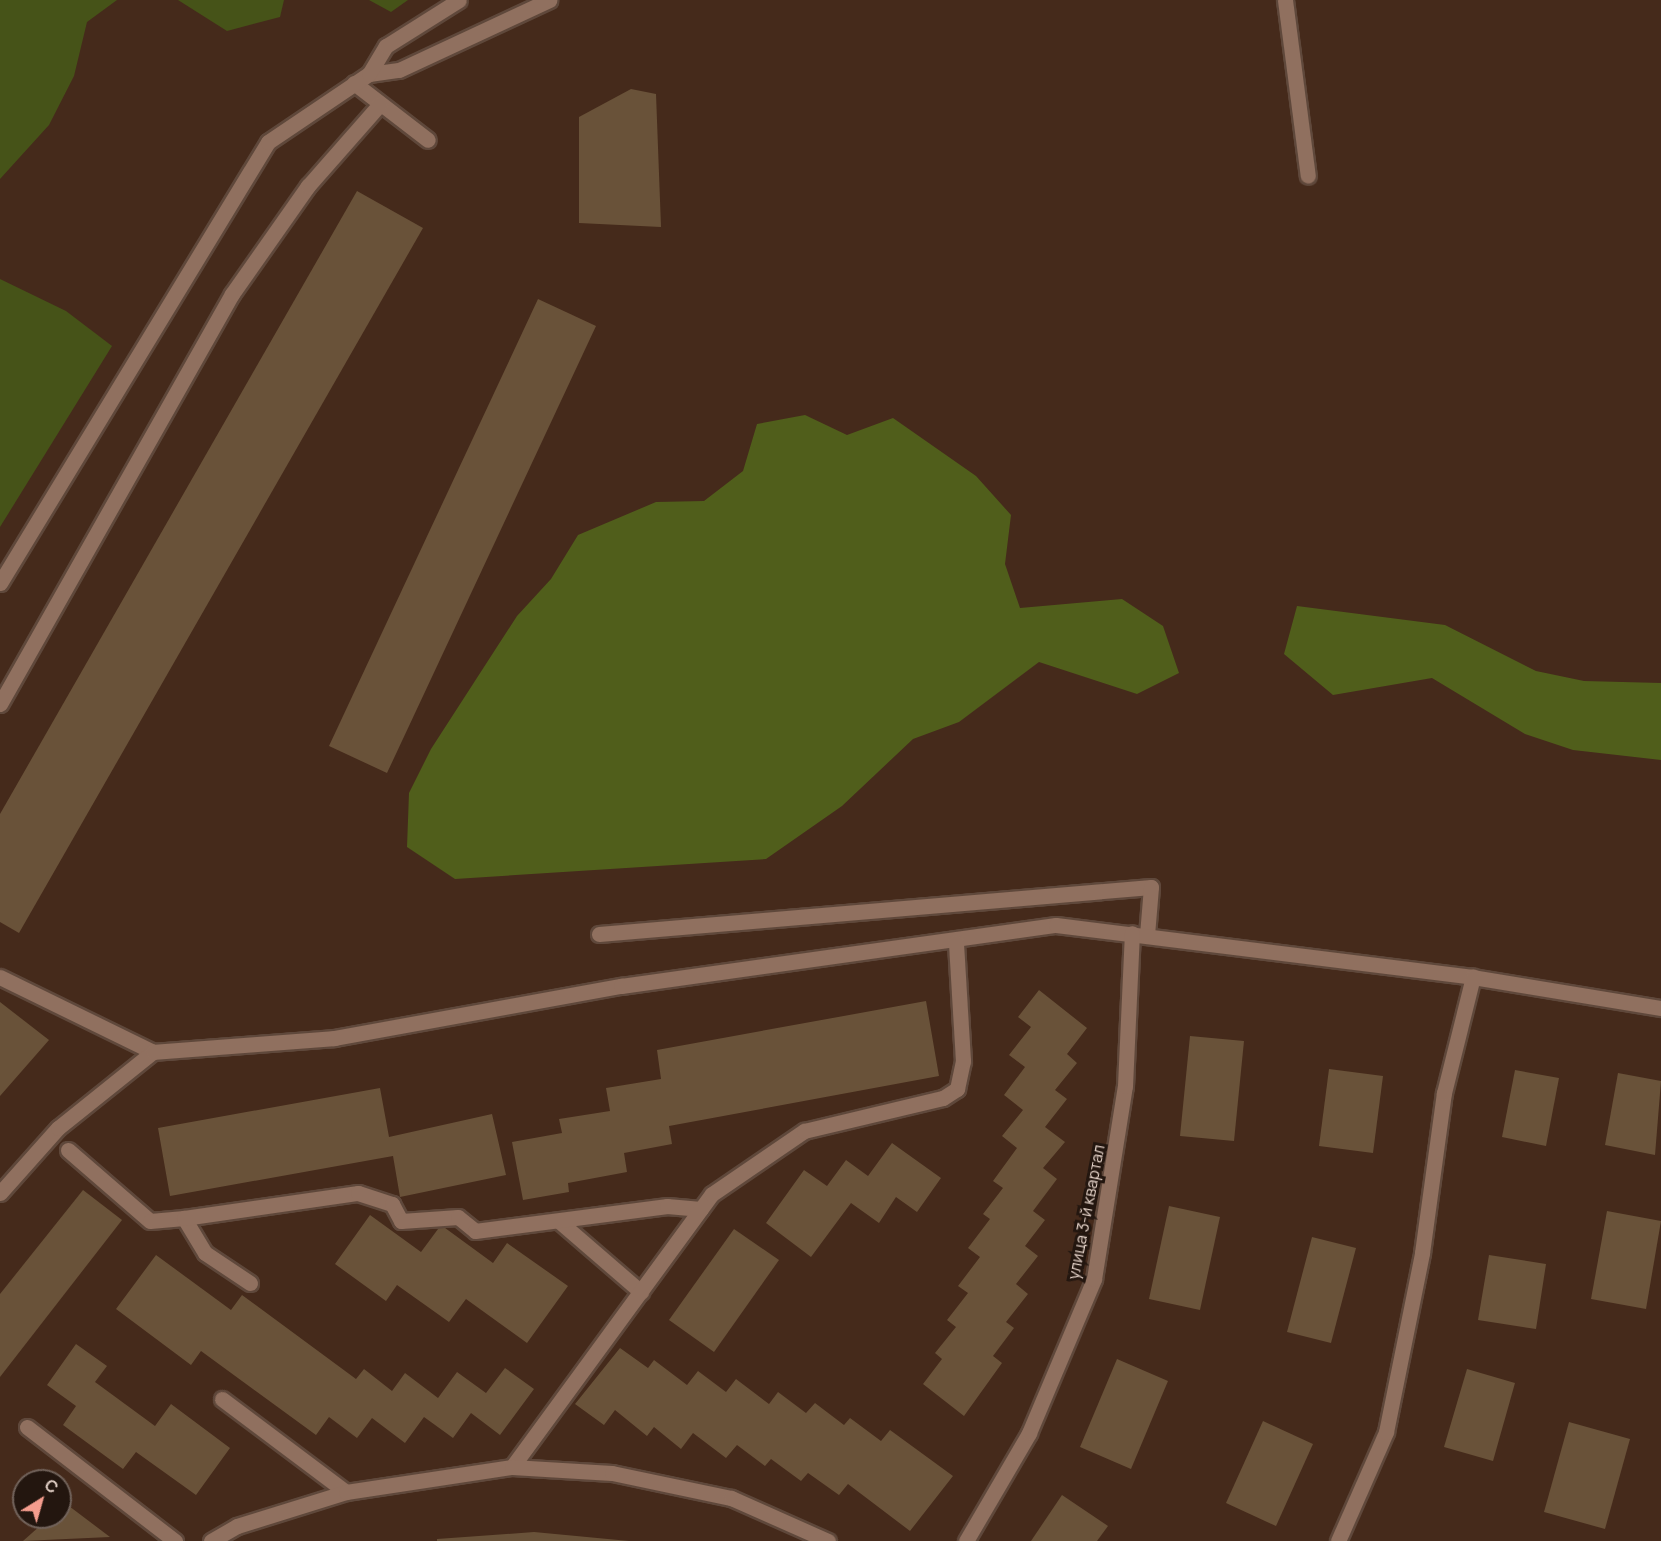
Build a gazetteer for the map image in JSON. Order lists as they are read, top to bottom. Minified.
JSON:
{"streets":{"street":["улица 3-й квартал"]},"north":"top right"}
